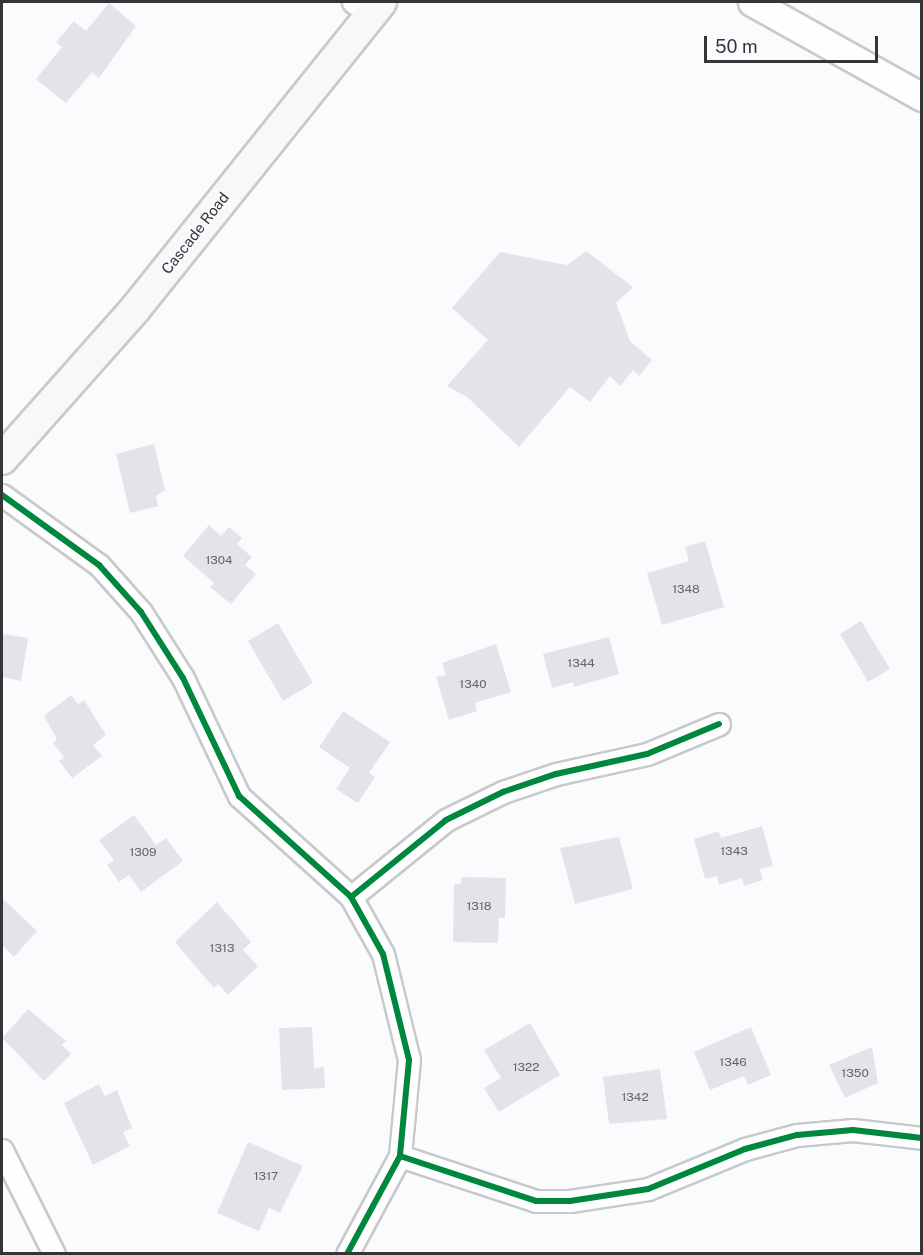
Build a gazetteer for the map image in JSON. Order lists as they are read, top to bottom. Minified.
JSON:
{"streets":{"main road":["Cascade Road"]},"house_numbers":["1304","1348","1344","1340","1343","1309","1318","1313","1346","1322","1350","1342","1317"],"scale_bar":"50 m"}
